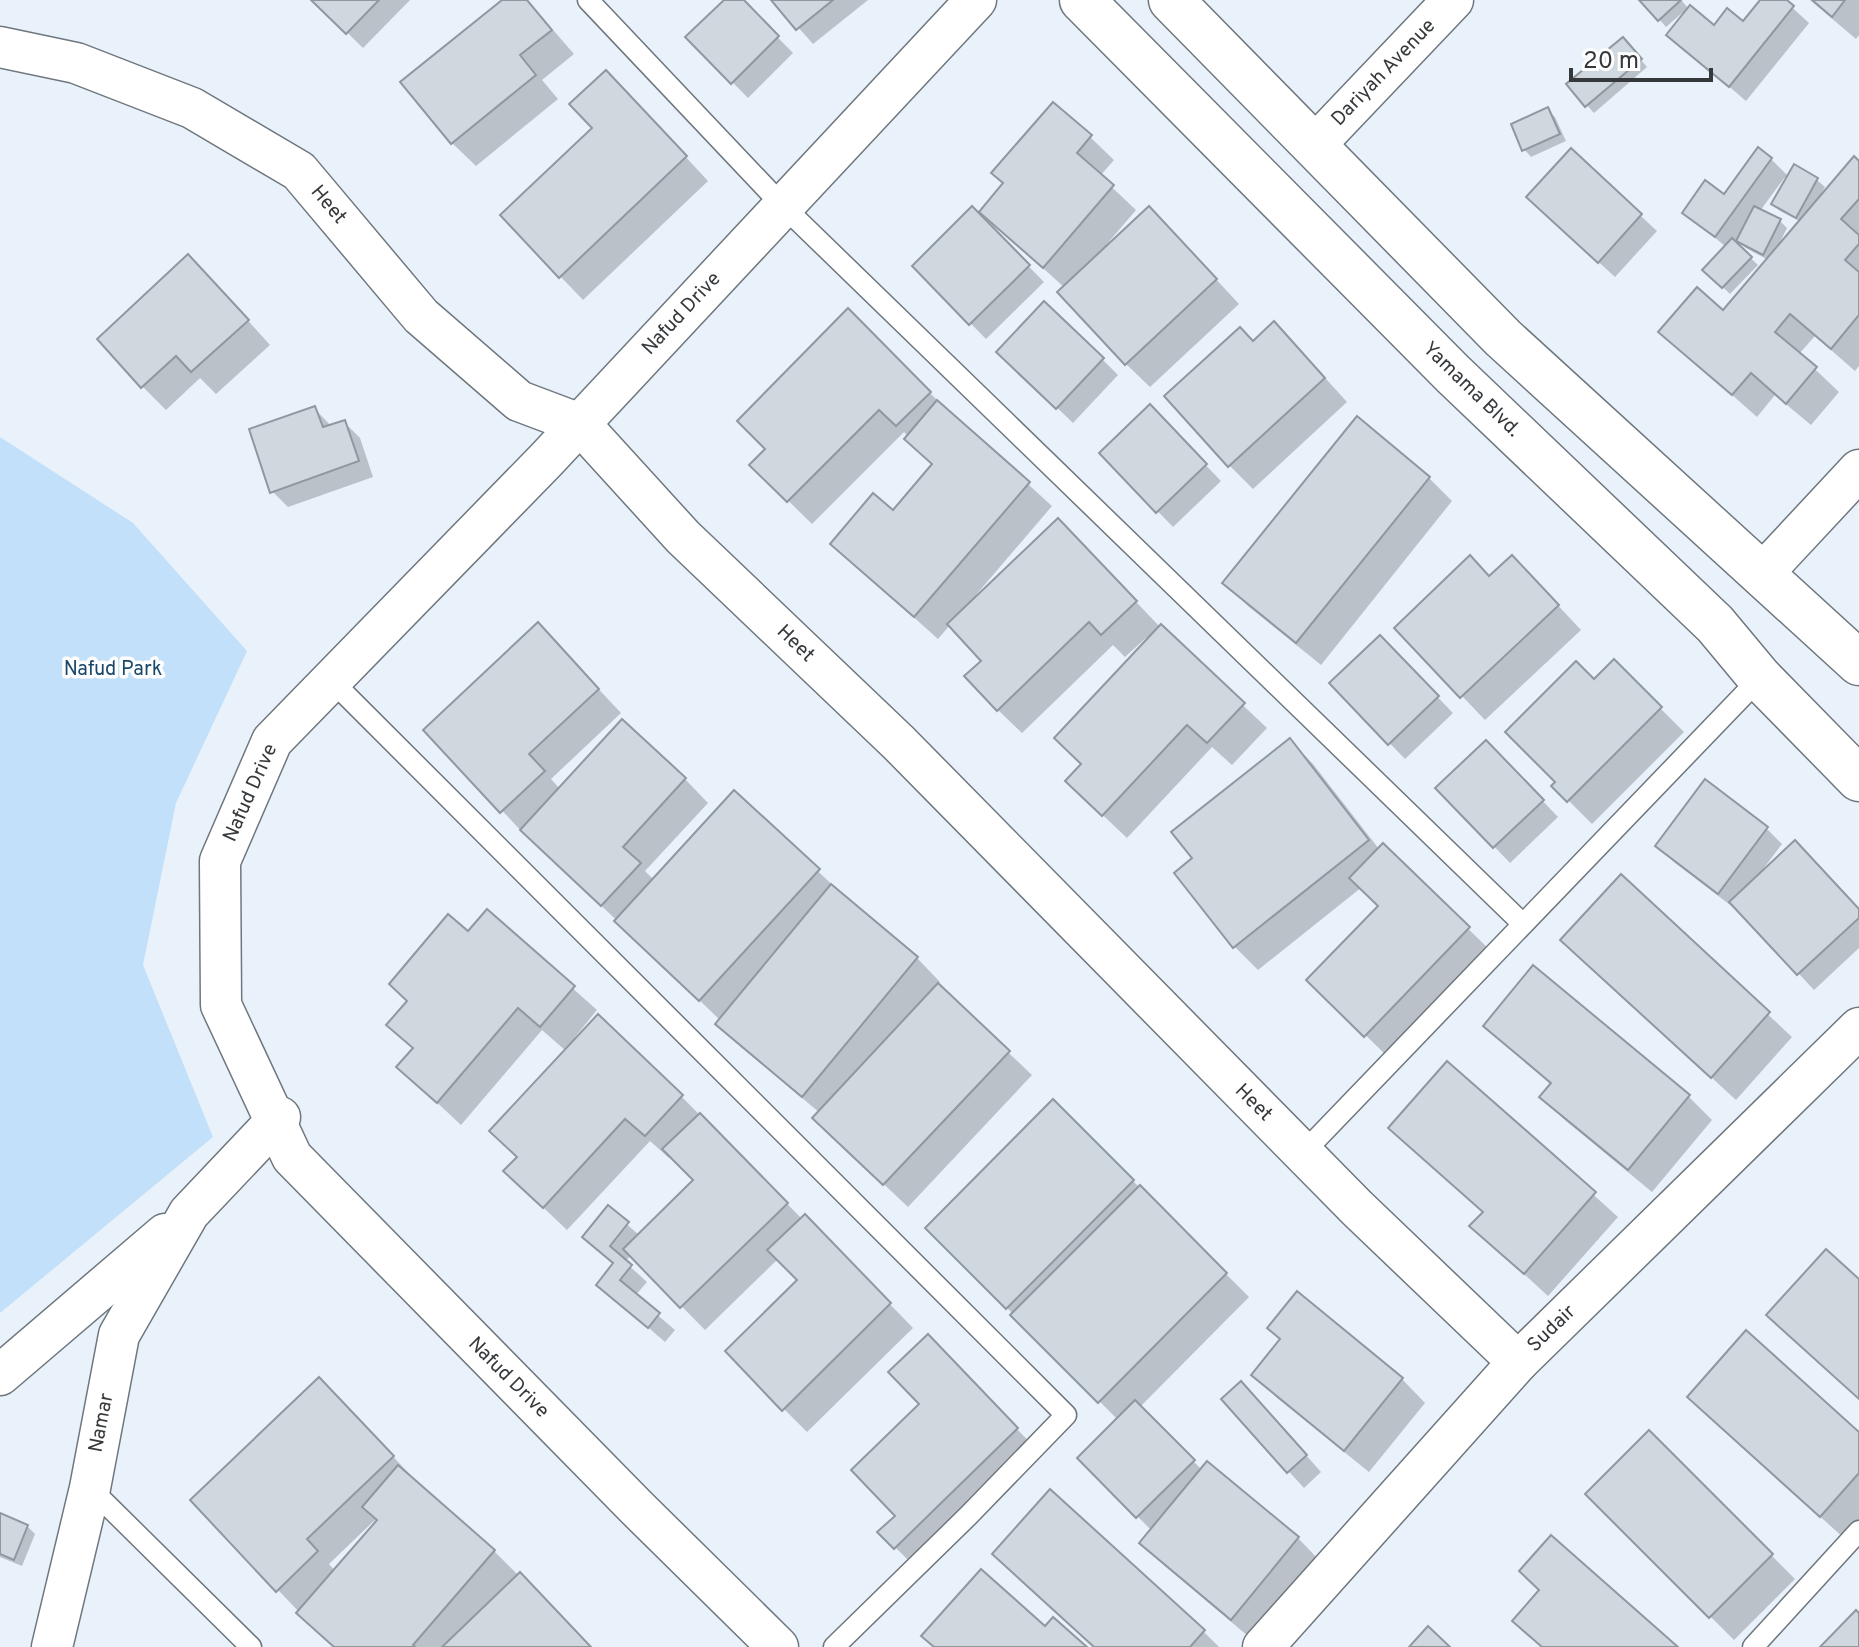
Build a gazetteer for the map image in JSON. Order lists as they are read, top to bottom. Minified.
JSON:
{"streets":{"main road":["Yamama Blvd."],"street":["Dariyah Avenue","Heet","Nafud Drive","Sudair","Namar"]},"crossings":[["Heet","Nafud Drive"],["Heet","Sudair"],["Nafud Drive","Namar"]],"parks":["Nafud Park"],"scale_bar":"20 m"}
